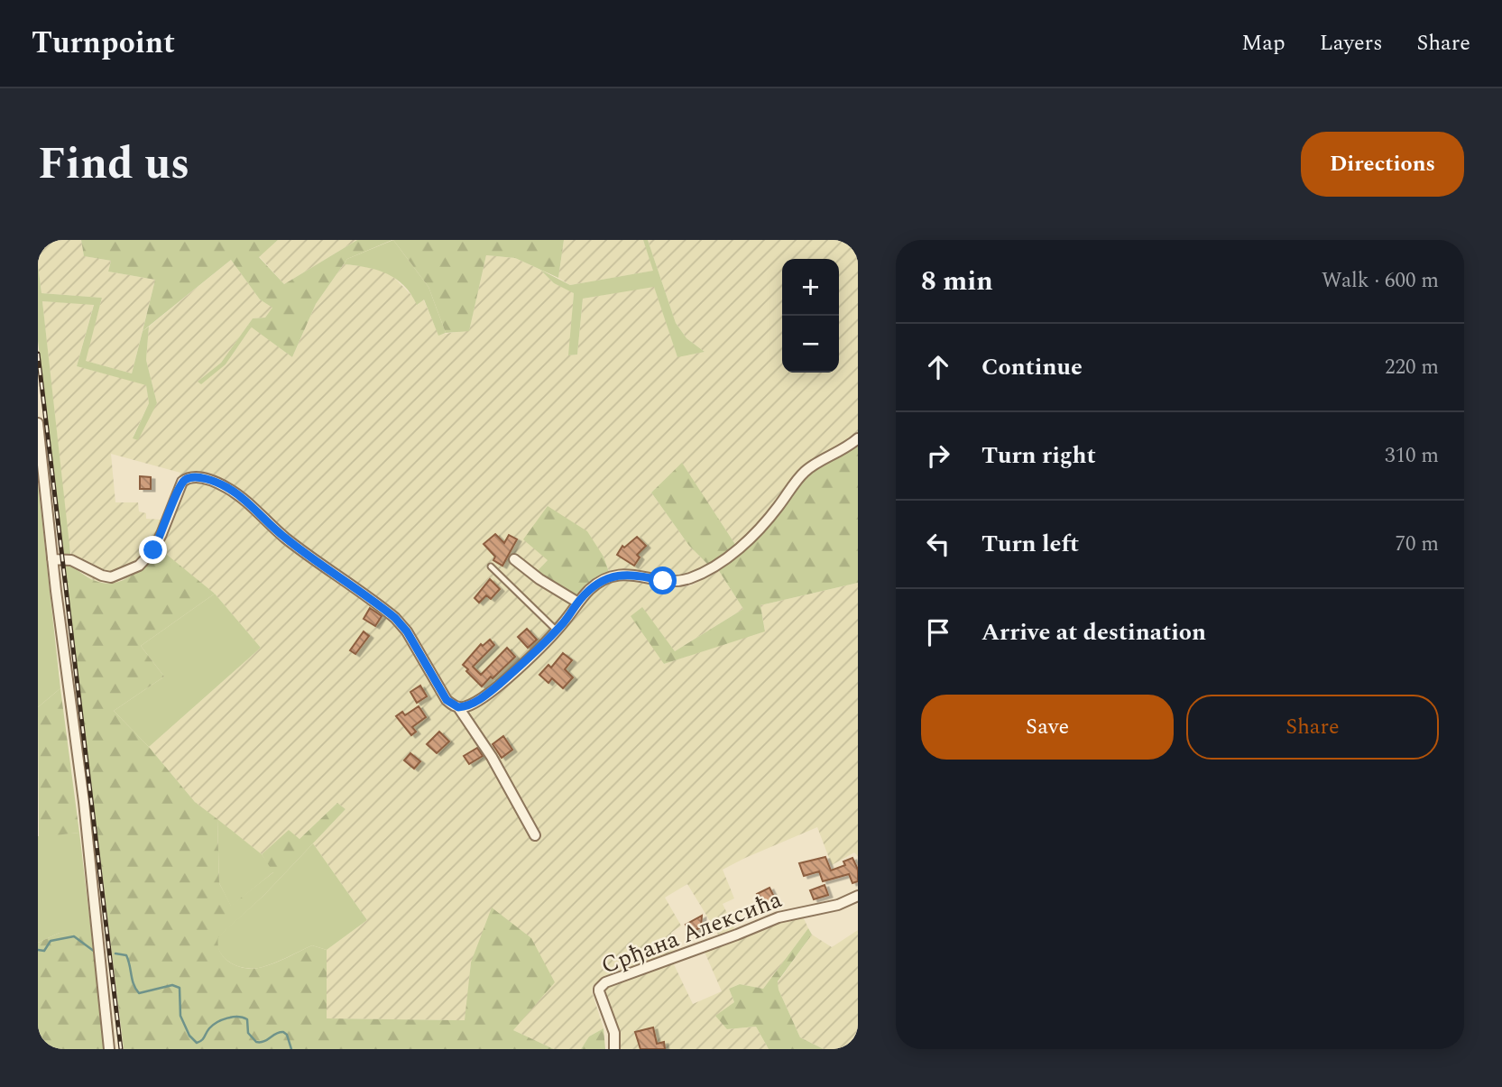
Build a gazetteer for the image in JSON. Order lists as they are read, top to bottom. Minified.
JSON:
{"streets":{"street":["Срђана Алексића"]},"page":{"header":"Turnpoint","nav":["Map","Layers","Share"],"title":"Find us","buttons":["Directions",["Save","Share"]],"heading":["8 min","Walk · 600 m"],"map_buttons":["+","−"],"list":[["Continue","220 m"],["Turn right","310 m"],["Turn left","70 m"],"Arrive at destination"]}}
